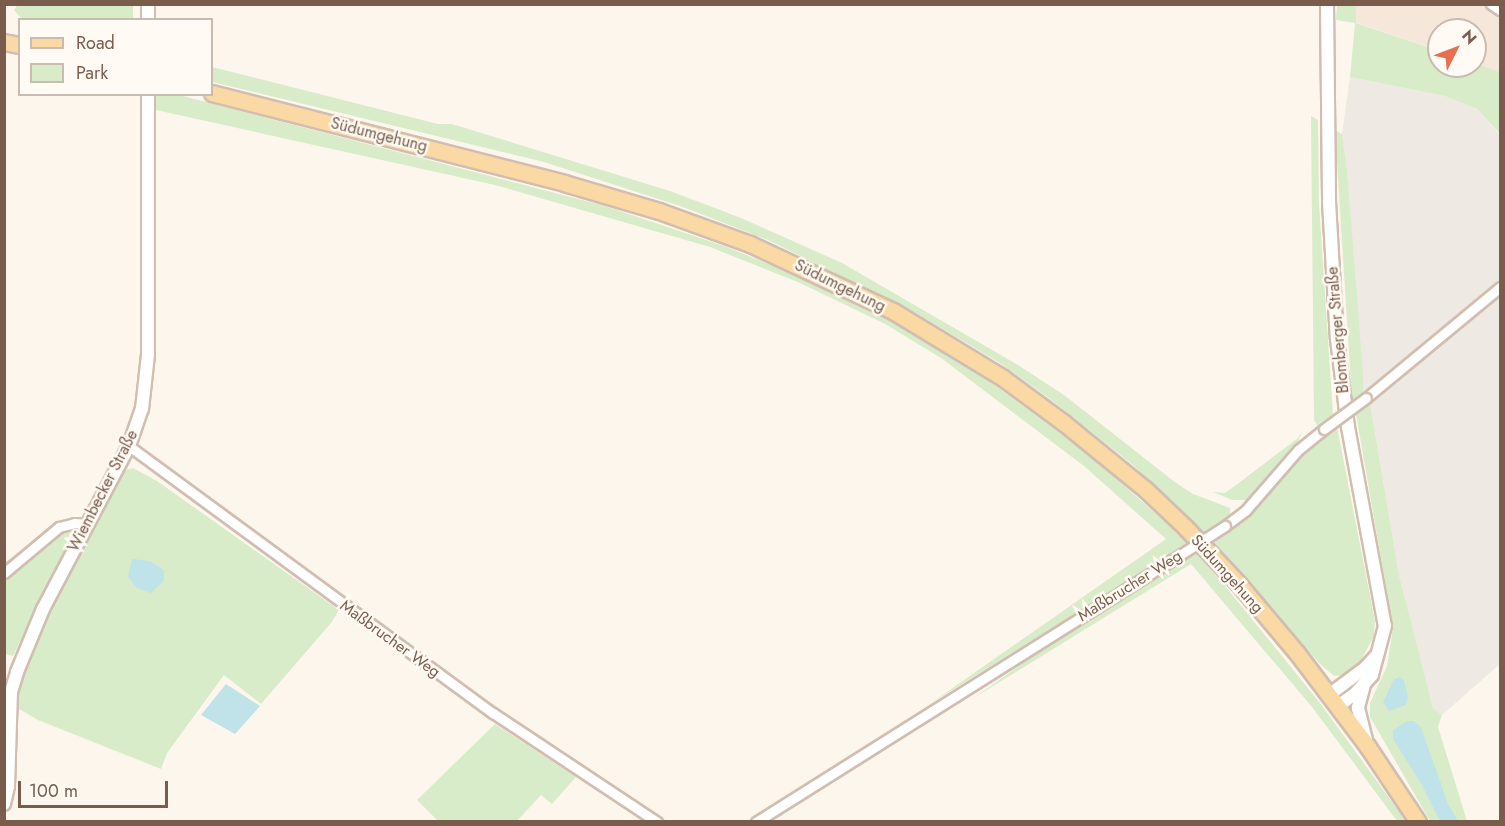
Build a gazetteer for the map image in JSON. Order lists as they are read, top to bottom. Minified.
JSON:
{"streets":{"main road":["Südumgehung"],"street":["Blomberger Straße","Wiembecker Straße","Maßbrucher Weg"]},"crossings":[["Südumgehung","Blomberger Straße"],["Wiembecker Straße","Maßbrucher Weg"]],"legend":["Road","Park"],"scale_bar":"100 m","north":"top right"}
